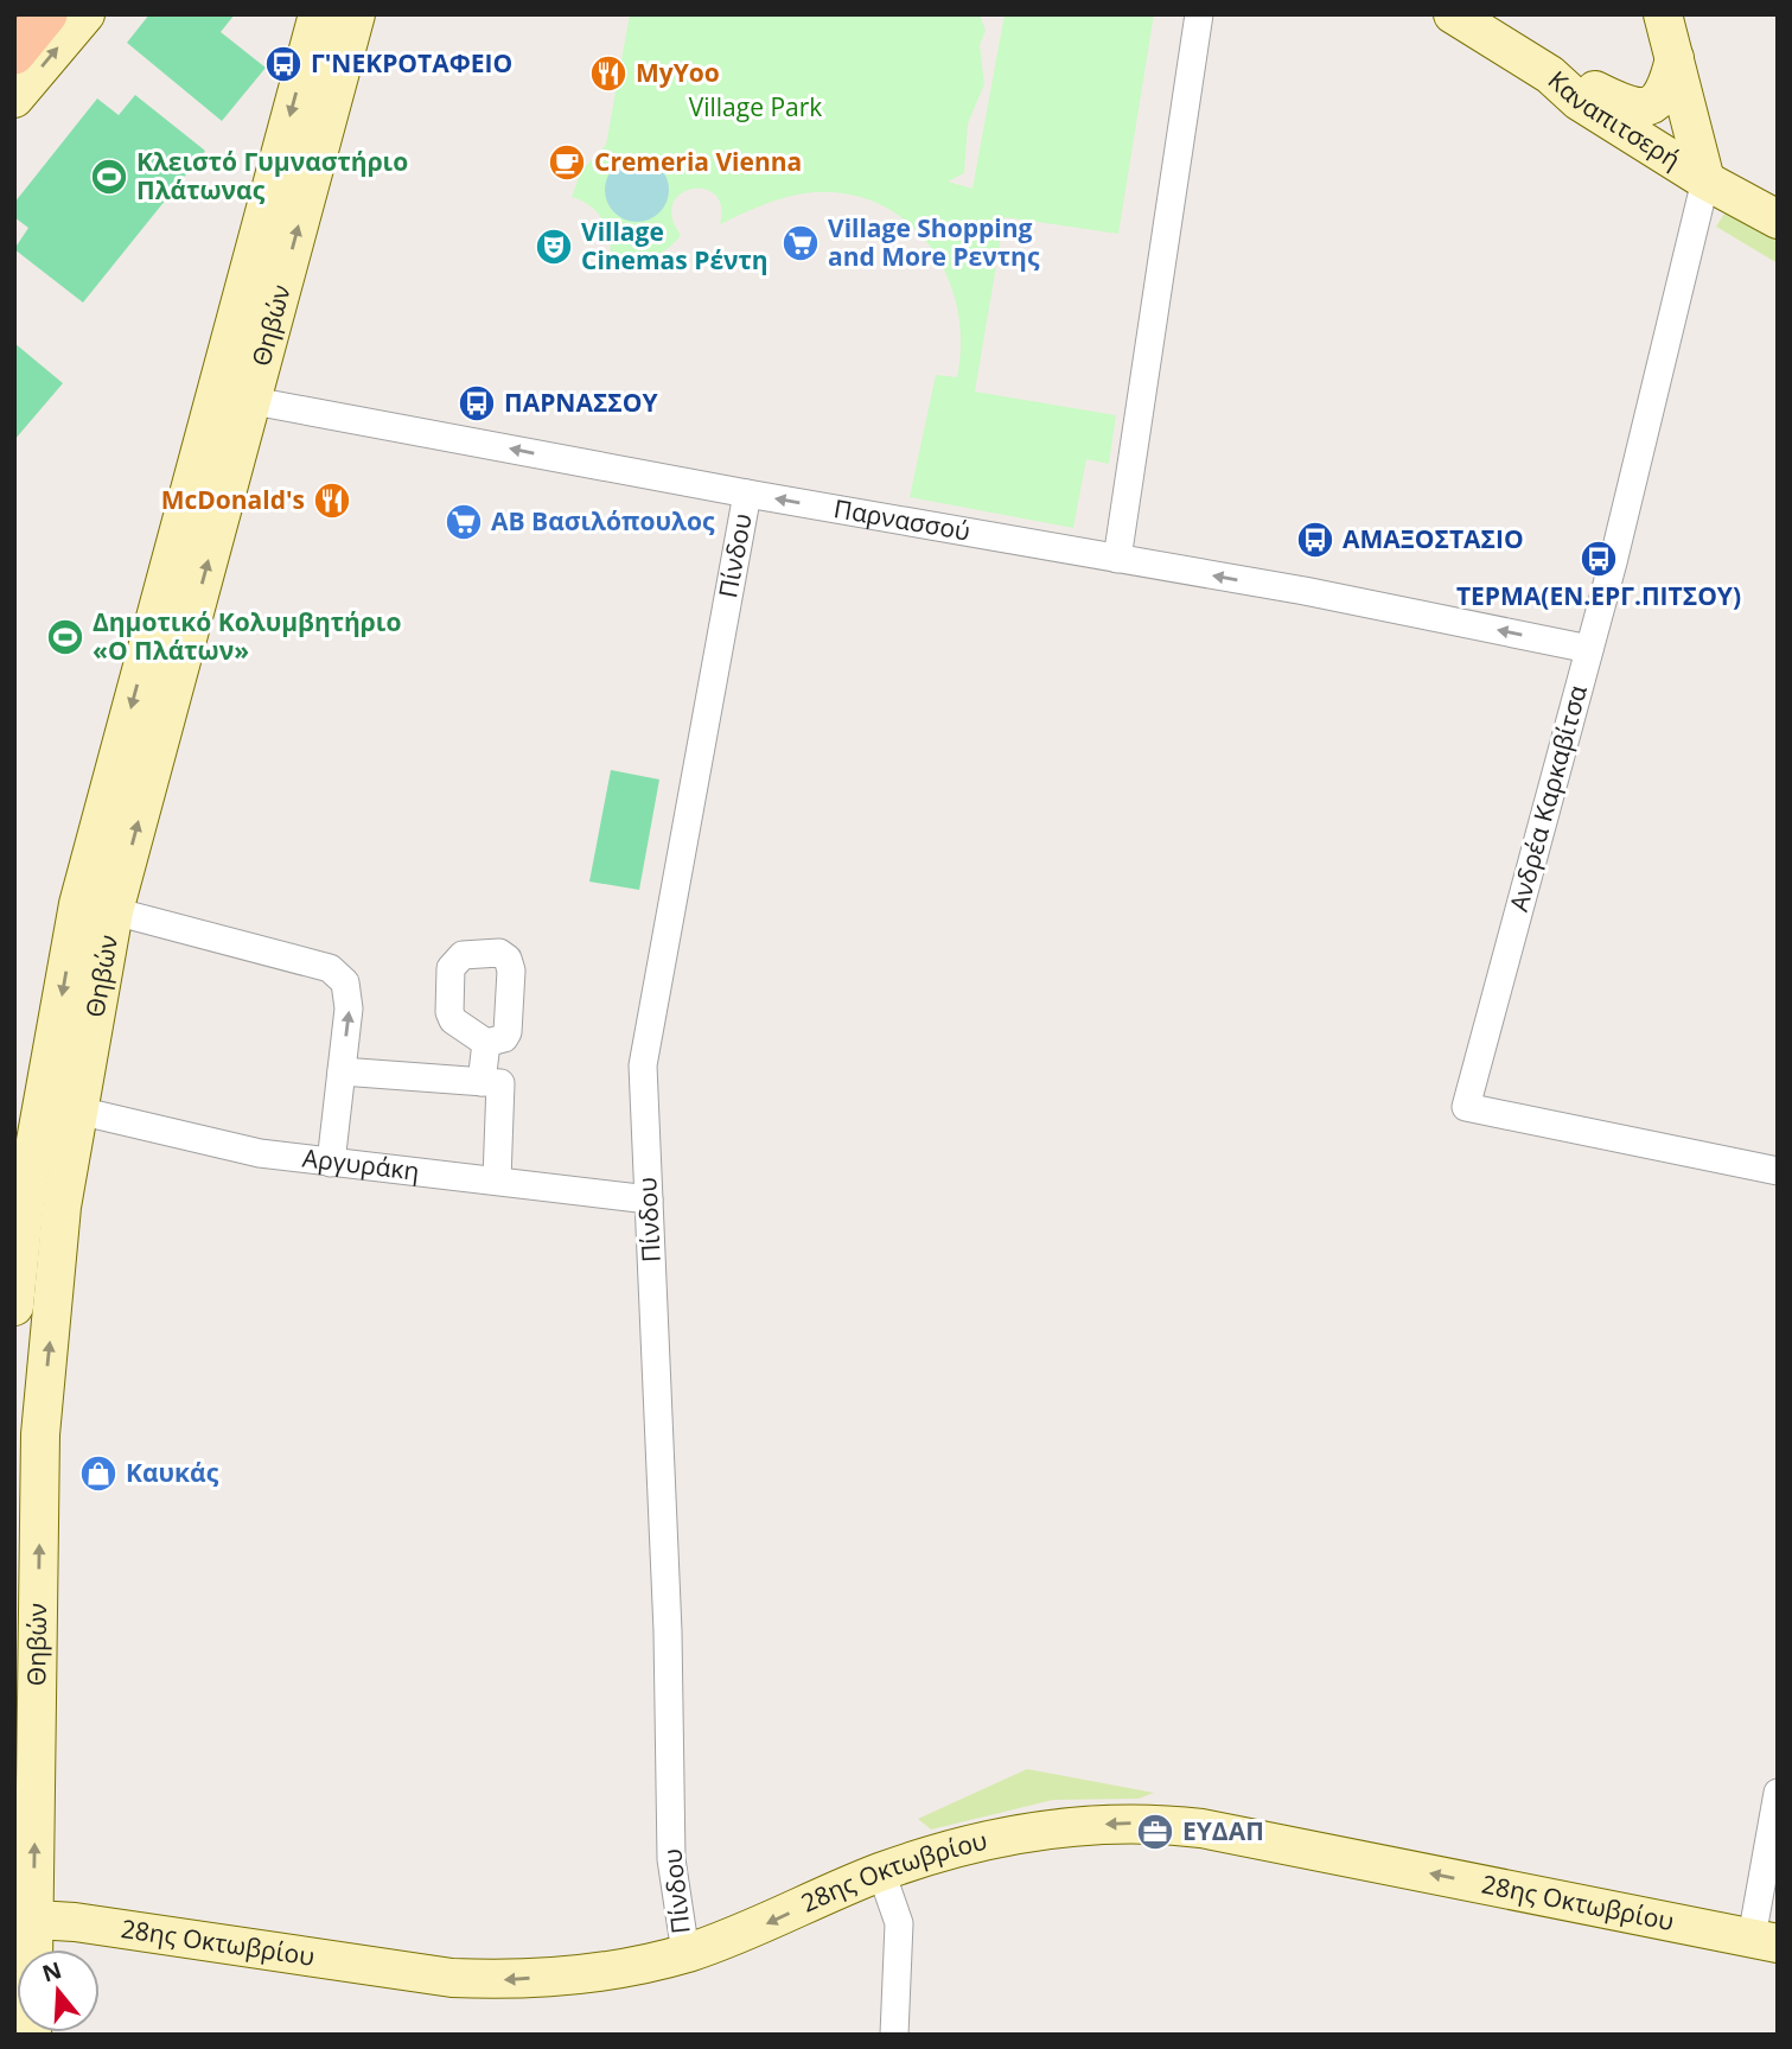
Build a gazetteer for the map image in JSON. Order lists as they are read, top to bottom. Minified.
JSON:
{"streets":{"main road":["Καναπιτσερή","Θηβών","28ης Οκτωβρίου"],"street":["Παρνασσού","Πίνδου","Ανδρέα Καρκαβίτσα","Αργυράκη"]},"crossings":[["Καναπιτσερή","Ανδρέα Καρκαβίτσα"],["Θηβών","Παρνασσού"],["Θηβών","Αργυράκη"],["Θηβών","28ης Οκτωβρίου"],["Παρνασσού","Πίνδου"],["Παρνασσού","Ανδρέα Καρκαβίτσα"],["Πίνδου","Αργυράκη"],["Πίνδου","28ης Οκτωβρίου"]],"one_way":["Παρνασσού","28ης Οκτωβρίου"],"parks":["Village Park"],"places":{"bus stop":["Γ'ΝΕΚΡΟΤΑΦΕΙΟ","ΠΑΡΝΑΣΣΟΥ","ΑΜΑΞΟΣΤΑΣΙΟ","ΤΕΡΜΑ(ΕΝ.ΕΡΓ.ΠΙΤΣΟΥ)"],"restaurant":["MyYoo","McDonald's"],"cafe":["Cremeria Vienna"],"sports":["Κλειστό Γυμναστήριο Πλάτωνας","Δημοτικό Κολυμβητήριο «Ο Πλάτων»"],"supermarket":["Village Shopping and More Ρεντης","ΑΒ Βασιλόπουλος"],"theatre":["Village Cinemas Ρέντη"],"shop":["Καυκάς"],"office":["ΕΥΔΑΠ"]},"north":"top"}
